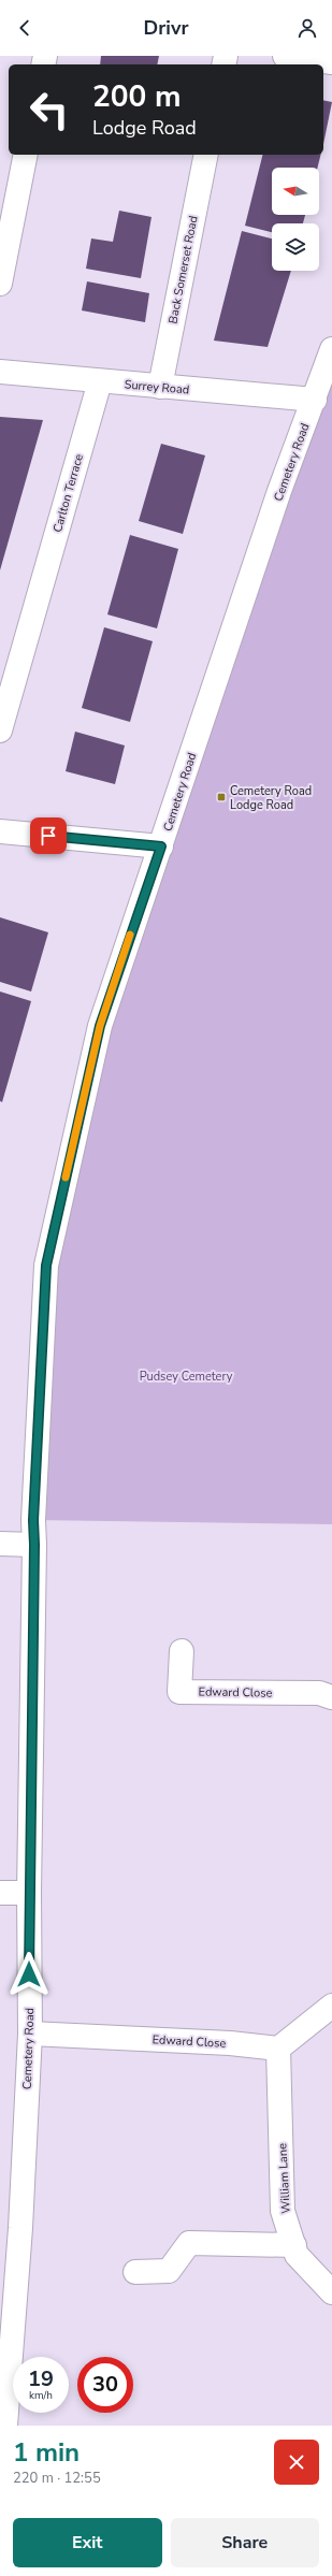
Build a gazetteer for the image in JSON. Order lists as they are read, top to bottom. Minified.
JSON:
{"streets":{"street":["Back Somerset Road","Surrey Road","Cemetery Road","Carlton Terrace","Edward Close","William Lane"]},"crossings":[["Back Somerset Road","Surrey Road"],["Surrey Road","Cemetery Road"],["Surrey Road","Carlton Terrace"],["Cemetery Road","Edward Close"],["Edward Close","William Lane"]],"parks":["Pudsey Cemetery"],"places":{"transit":["Cemetery Road Lodge Road"]},"north":"left","page":{"header":"Drivr","turn":["200 m","Lodge Road"],"speed":"19 km/h","limit":"30","heading":["1 min","220 m · 12:55"],"buttons":["Exit","Share"]}}
